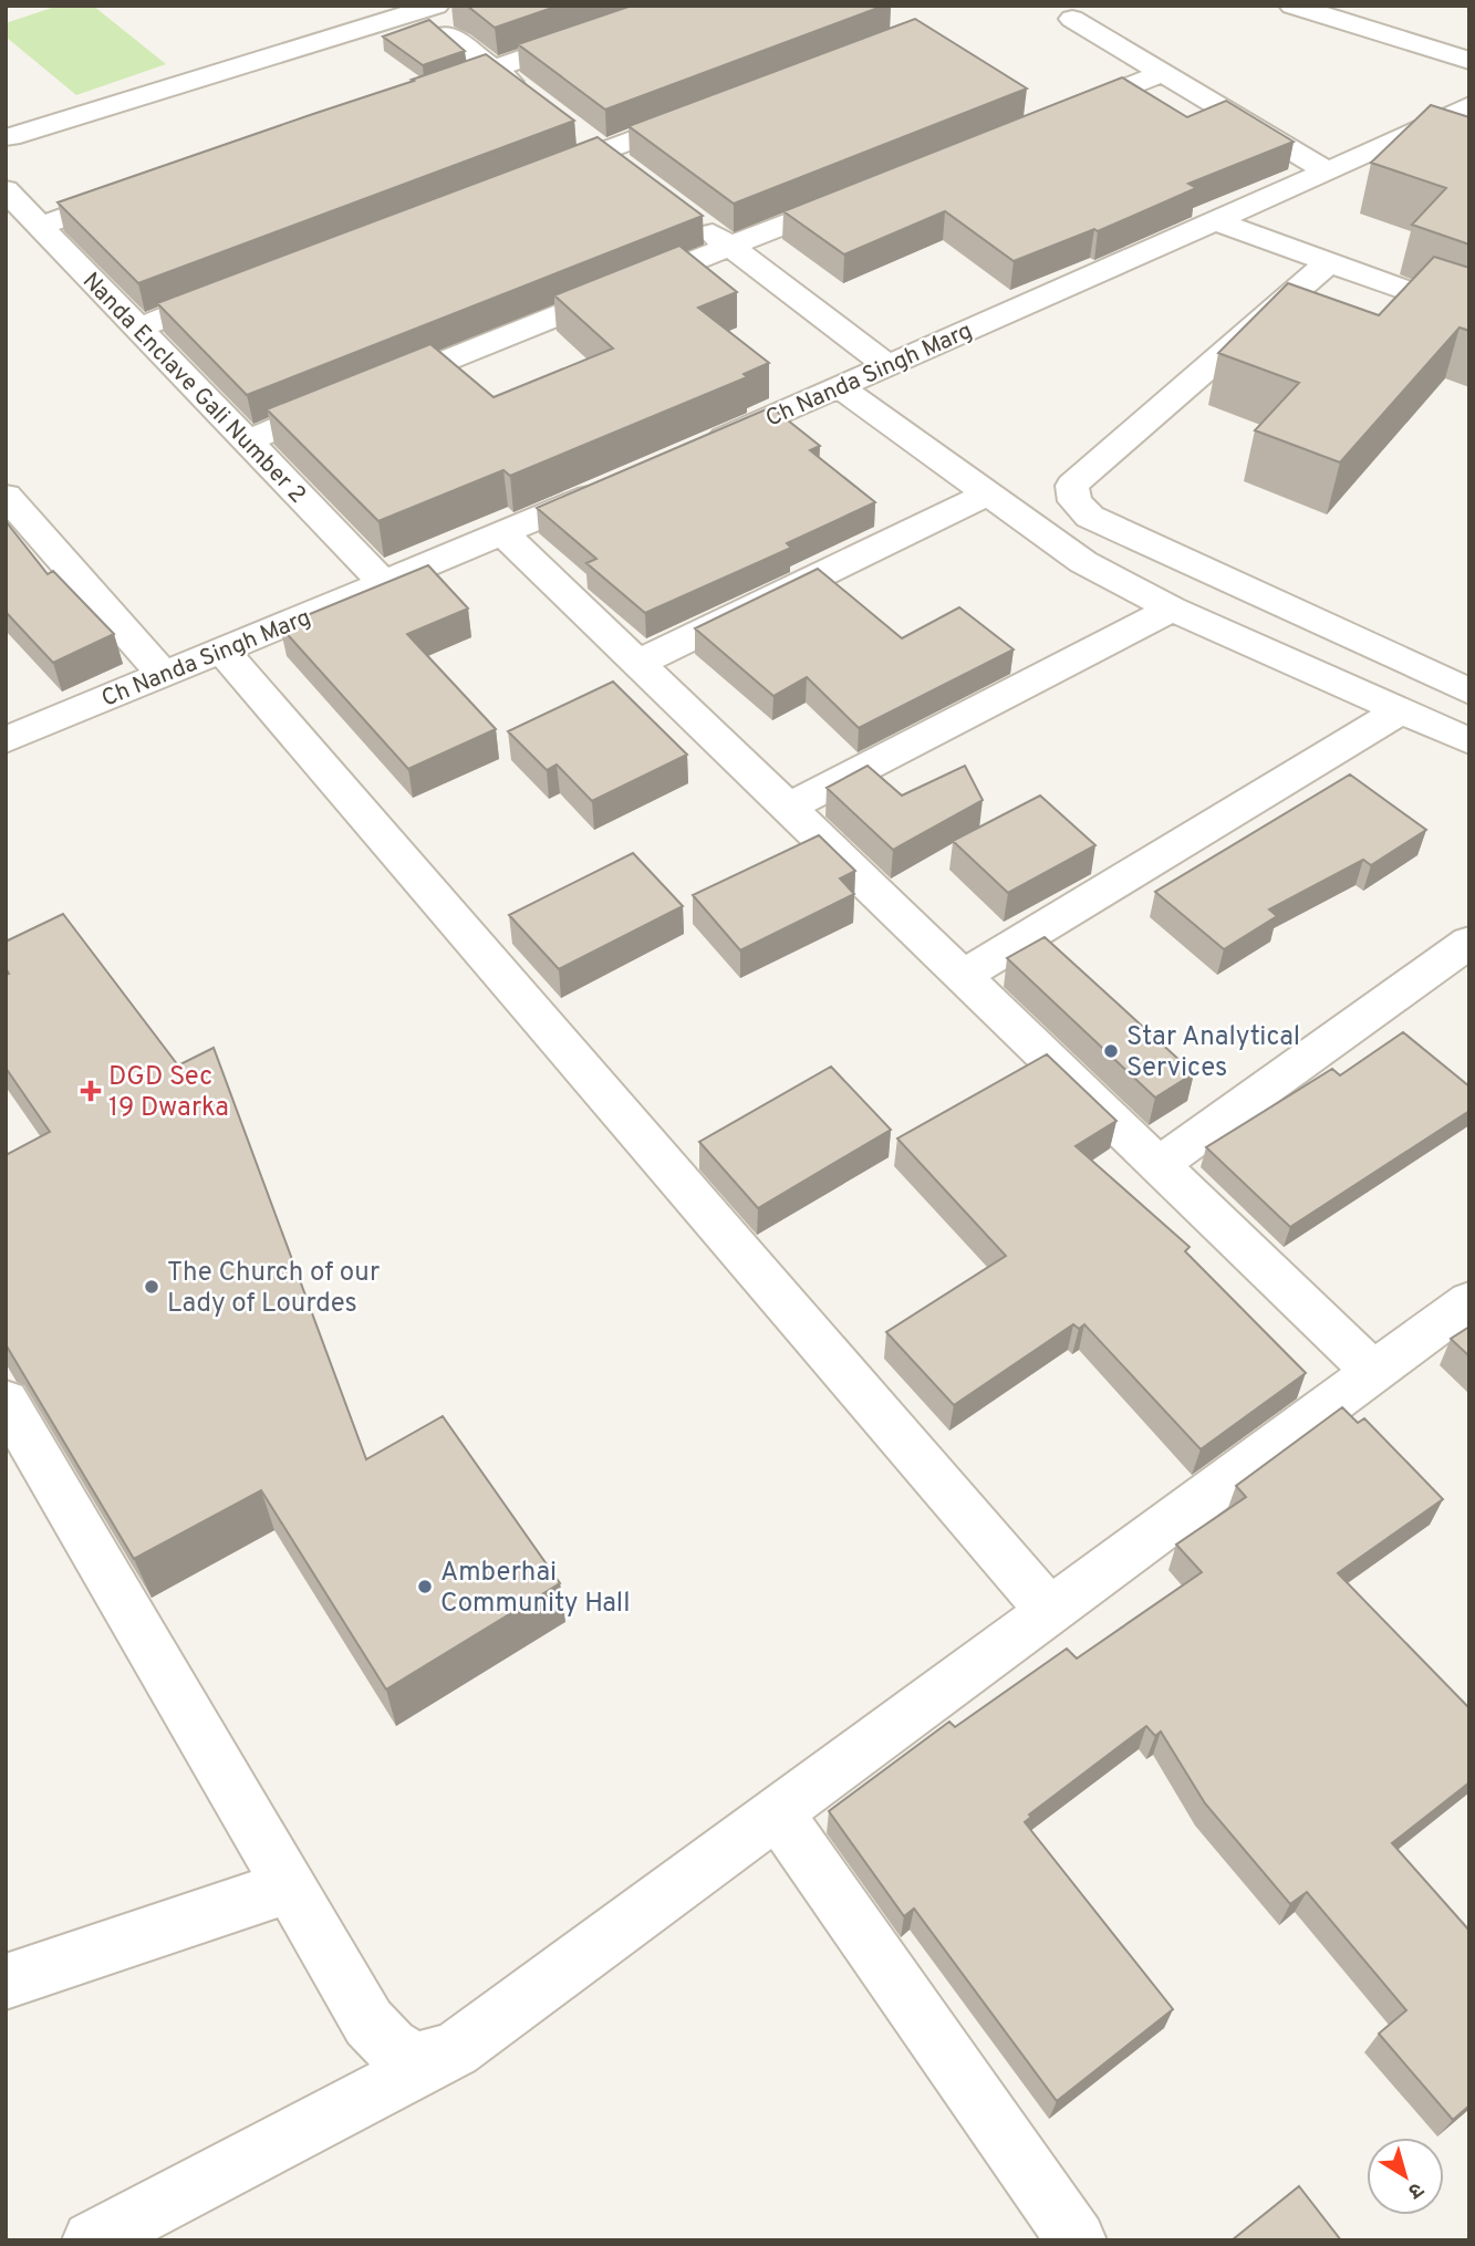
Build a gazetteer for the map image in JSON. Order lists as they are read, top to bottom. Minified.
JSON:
{"streets":{"street":["Ch Nanda Singh Marg","Nanda Enclave Gali Number 2"]},"crossings":[["Ch Nanda Singh Marg","Nanda Enclave Gali Number 2"]],"places":{"other":["Star Analytical Services","The Church of our Lady of Lourdes","Amberhai Community Hall"],"health":["DGD Sec 19 Dwarka"]},"north":"bottom right"}
